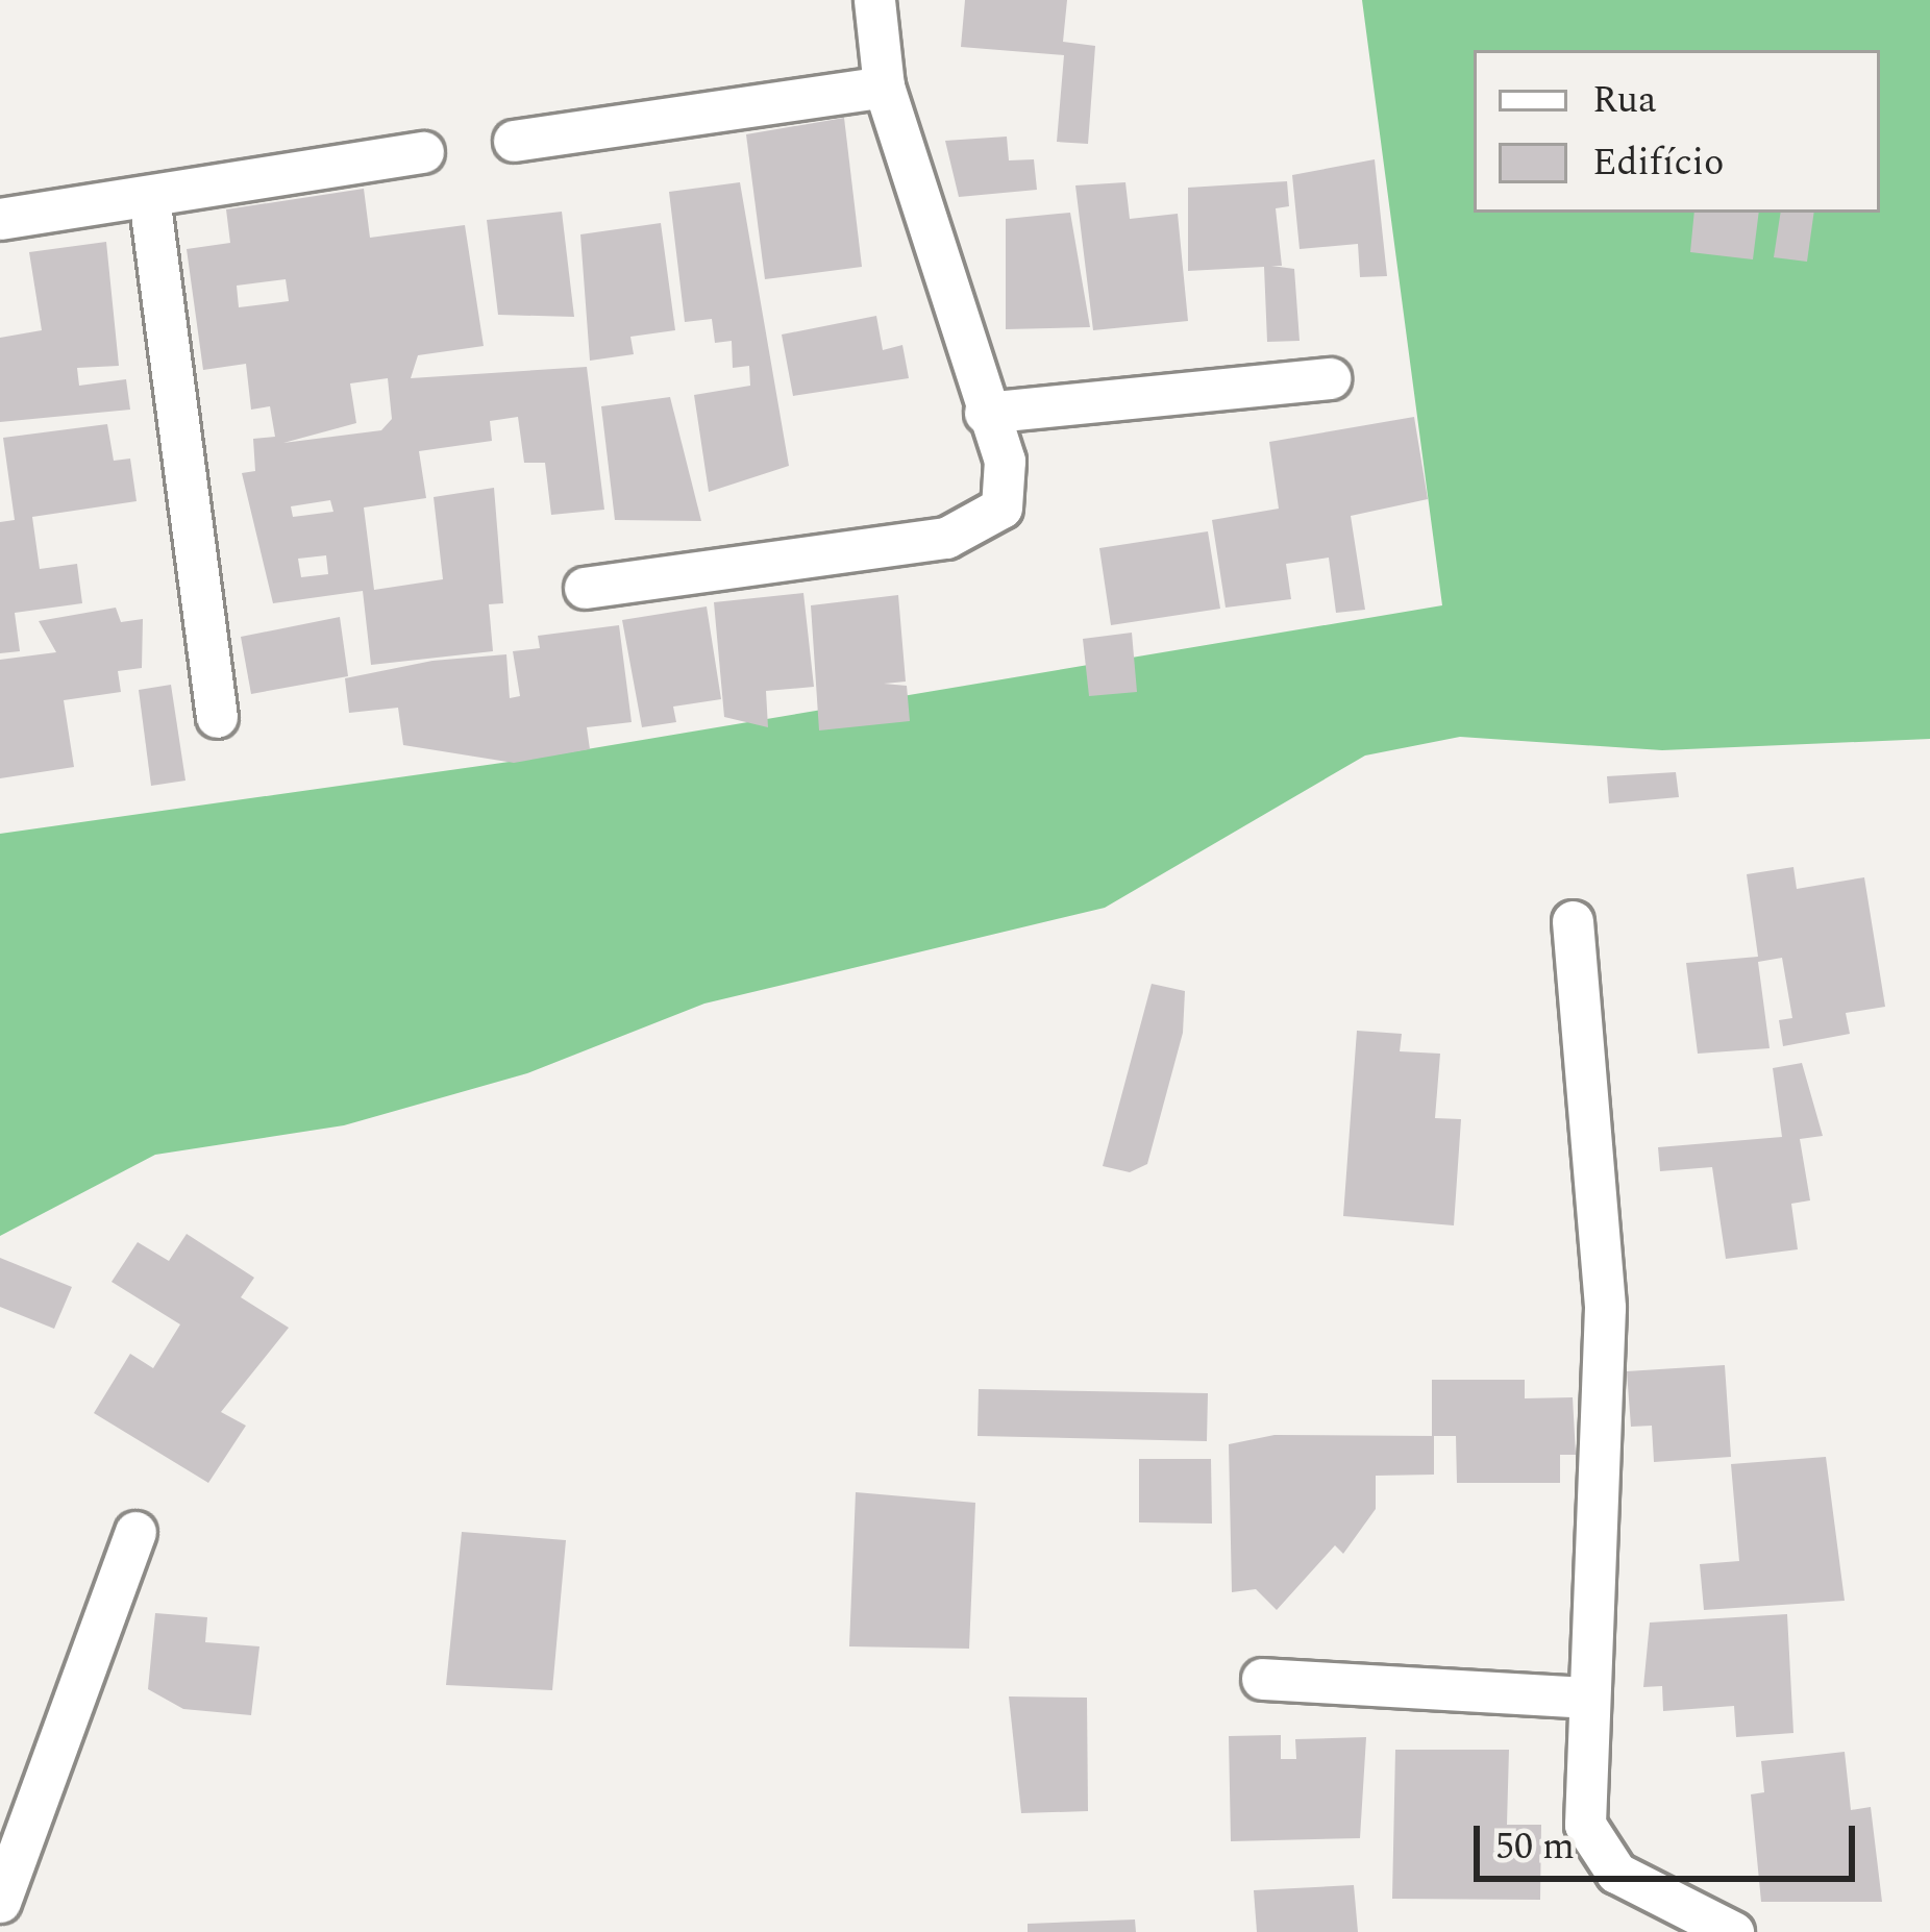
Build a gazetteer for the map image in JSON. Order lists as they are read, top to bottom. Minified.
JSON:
{"legend":["Rua","Edifício"],"scale_bar":"50 m"}
